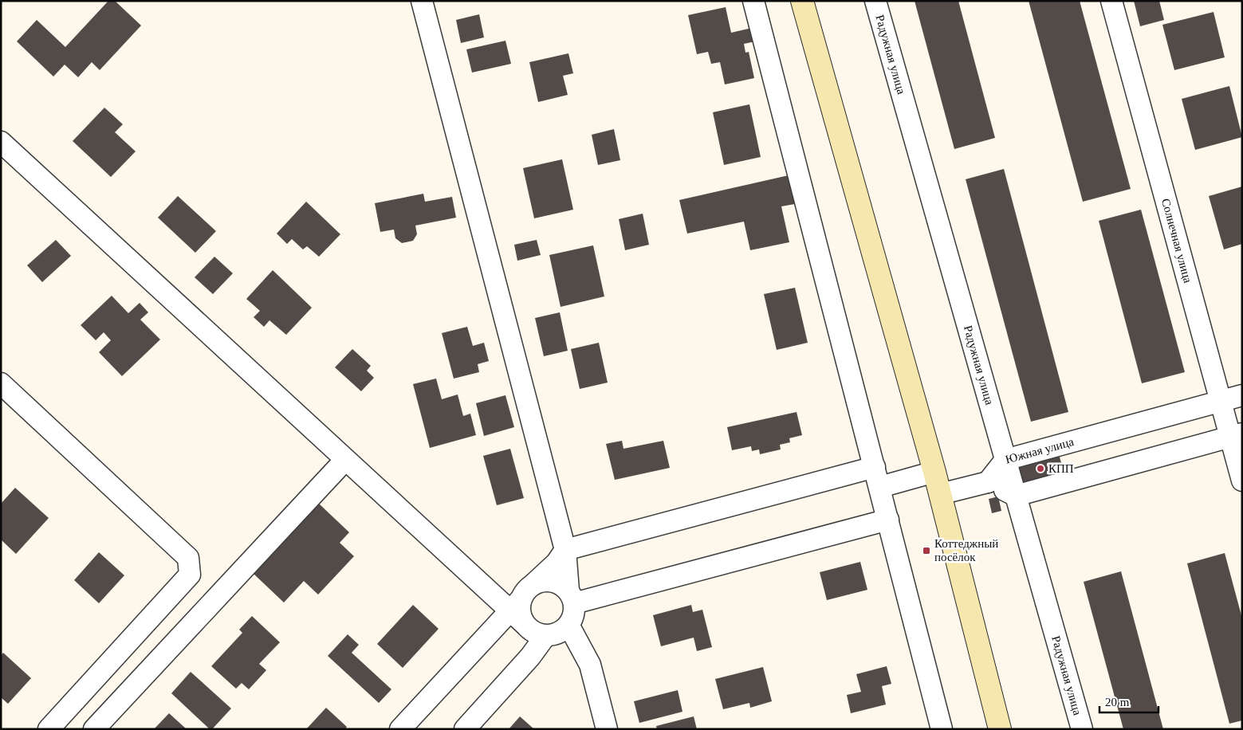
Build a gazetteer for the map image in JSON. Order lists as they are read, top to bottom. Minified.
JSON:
{"streets":{"street":["Радужная улица","Солнечная улица","Южная улица"]},"crossings":[["Радужная улица","Южная улица"],["Солнечная улица","Южная улица"]],"places":{"other":["КПП"],"transit":["Коттеджный посёлок"]},"scale_bar":"20 m"}
